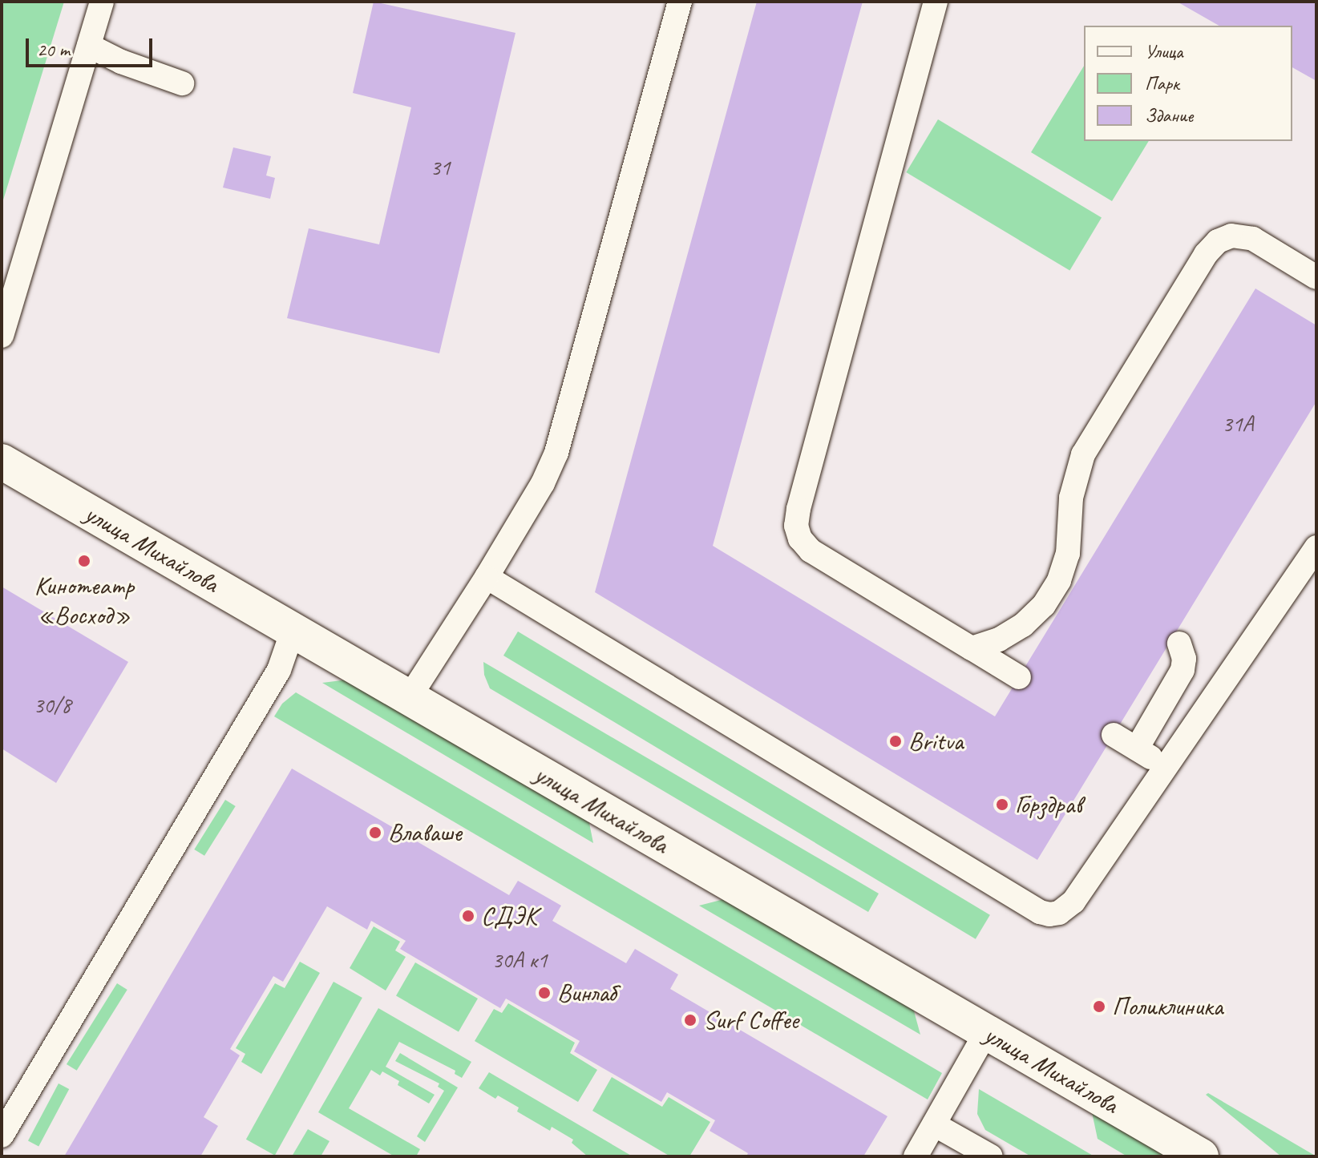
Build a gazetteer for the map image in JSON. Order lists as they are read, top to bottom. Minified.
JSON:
{"streets":{"street":["улица Михайлова"]},"places":["Кинотеатр «Восход»","Britva","Горздрав","Влаваше","СДЭК","Винлаб","Поликлиника","Surf Coffee"],"house_numbers":["31","31А","30/8","30А к1"],"legend":["Улица","Парк","Здание"],"scale_bar":"20 m"}
